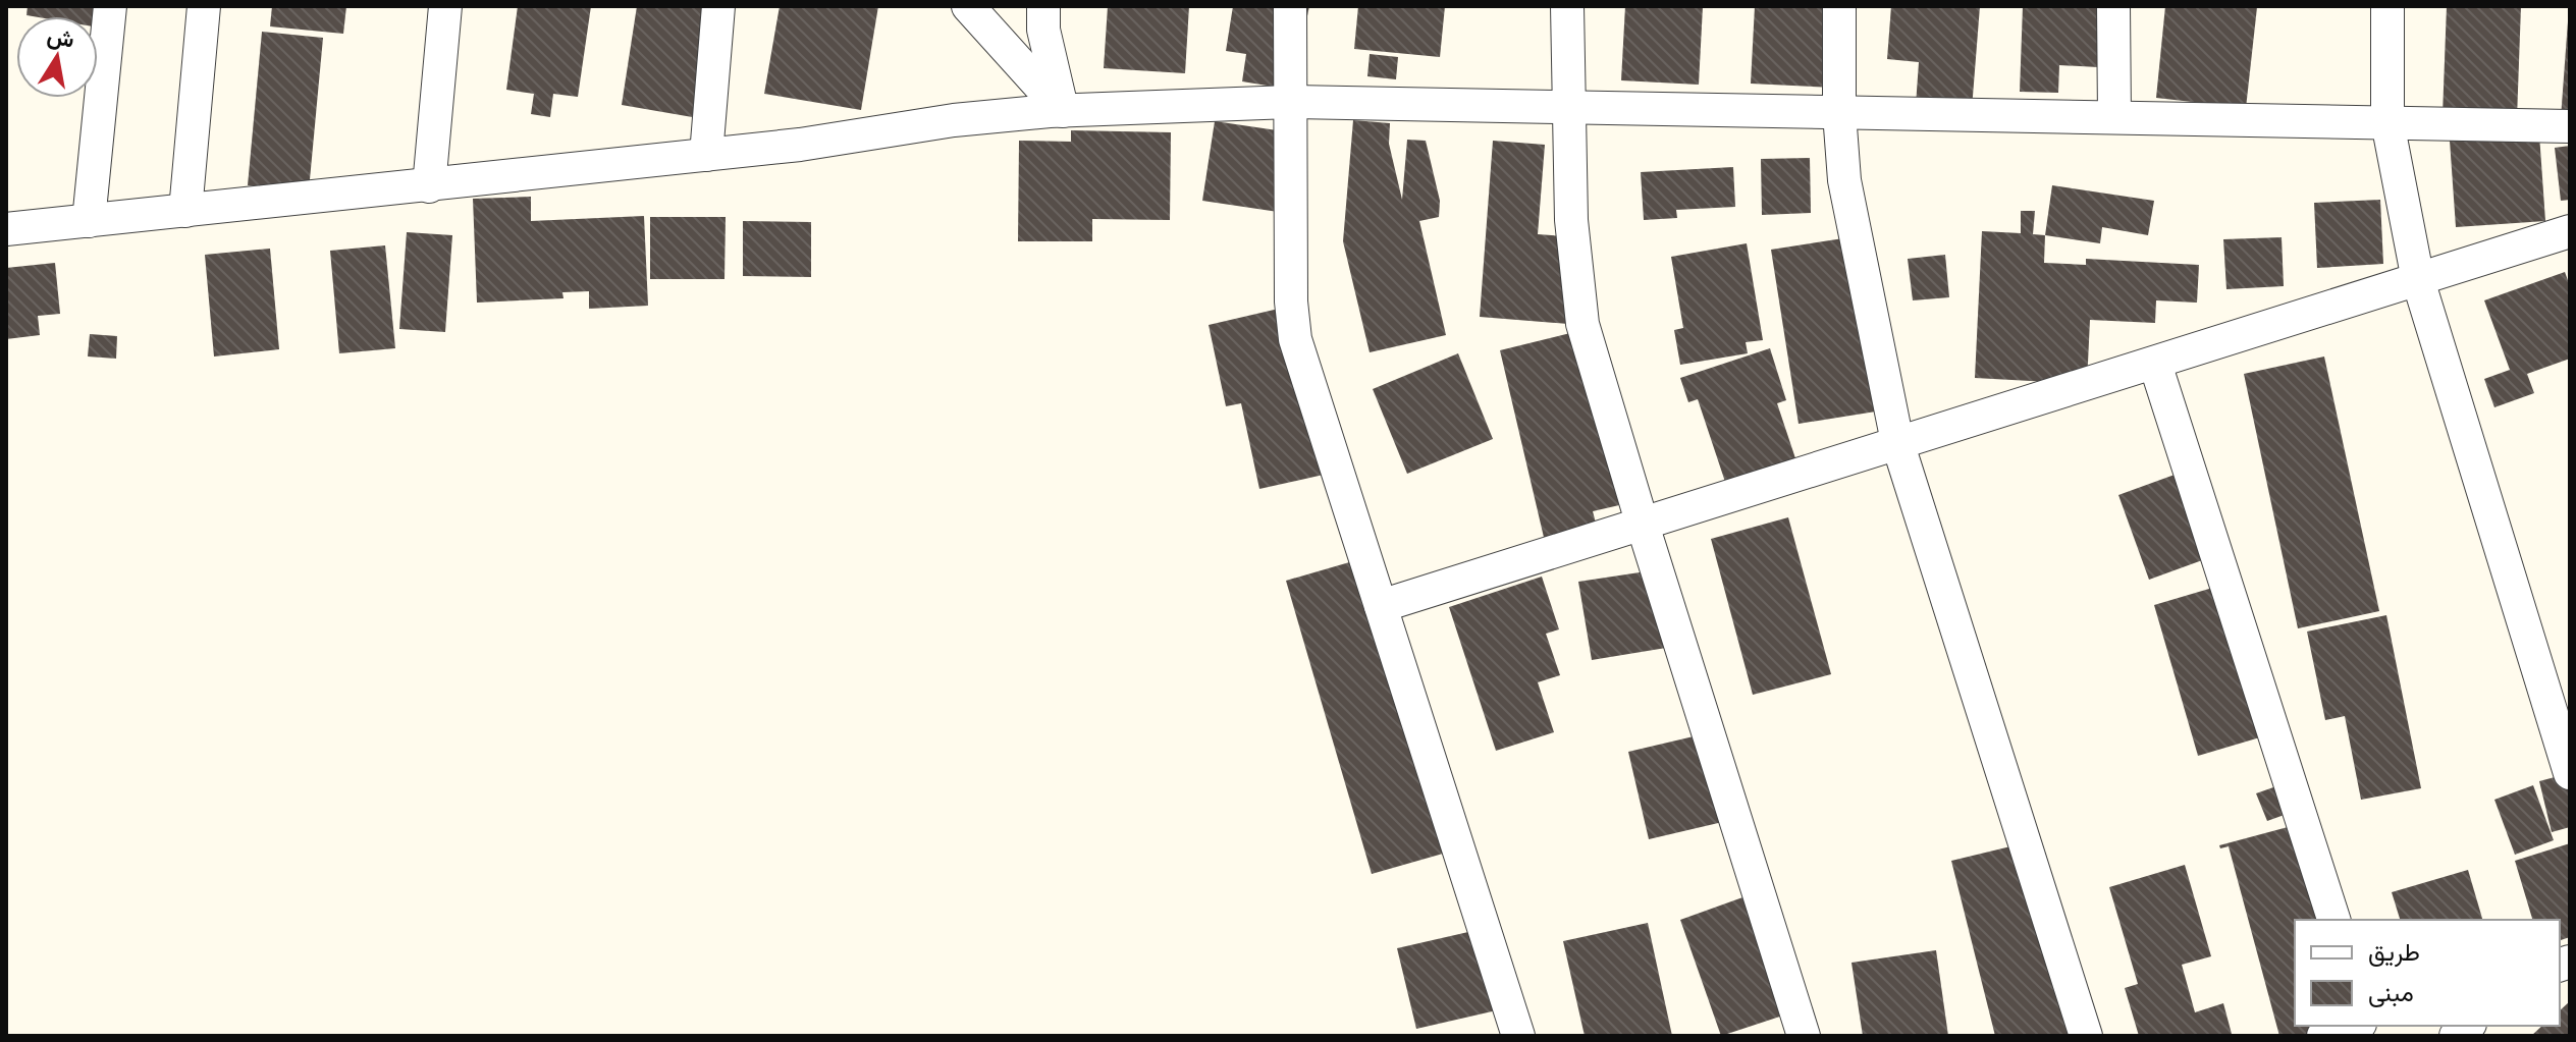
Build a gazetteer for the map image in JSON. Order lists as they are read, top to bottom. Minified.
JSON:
{"legend":["طريق","مبنى"],"north":"top"}
